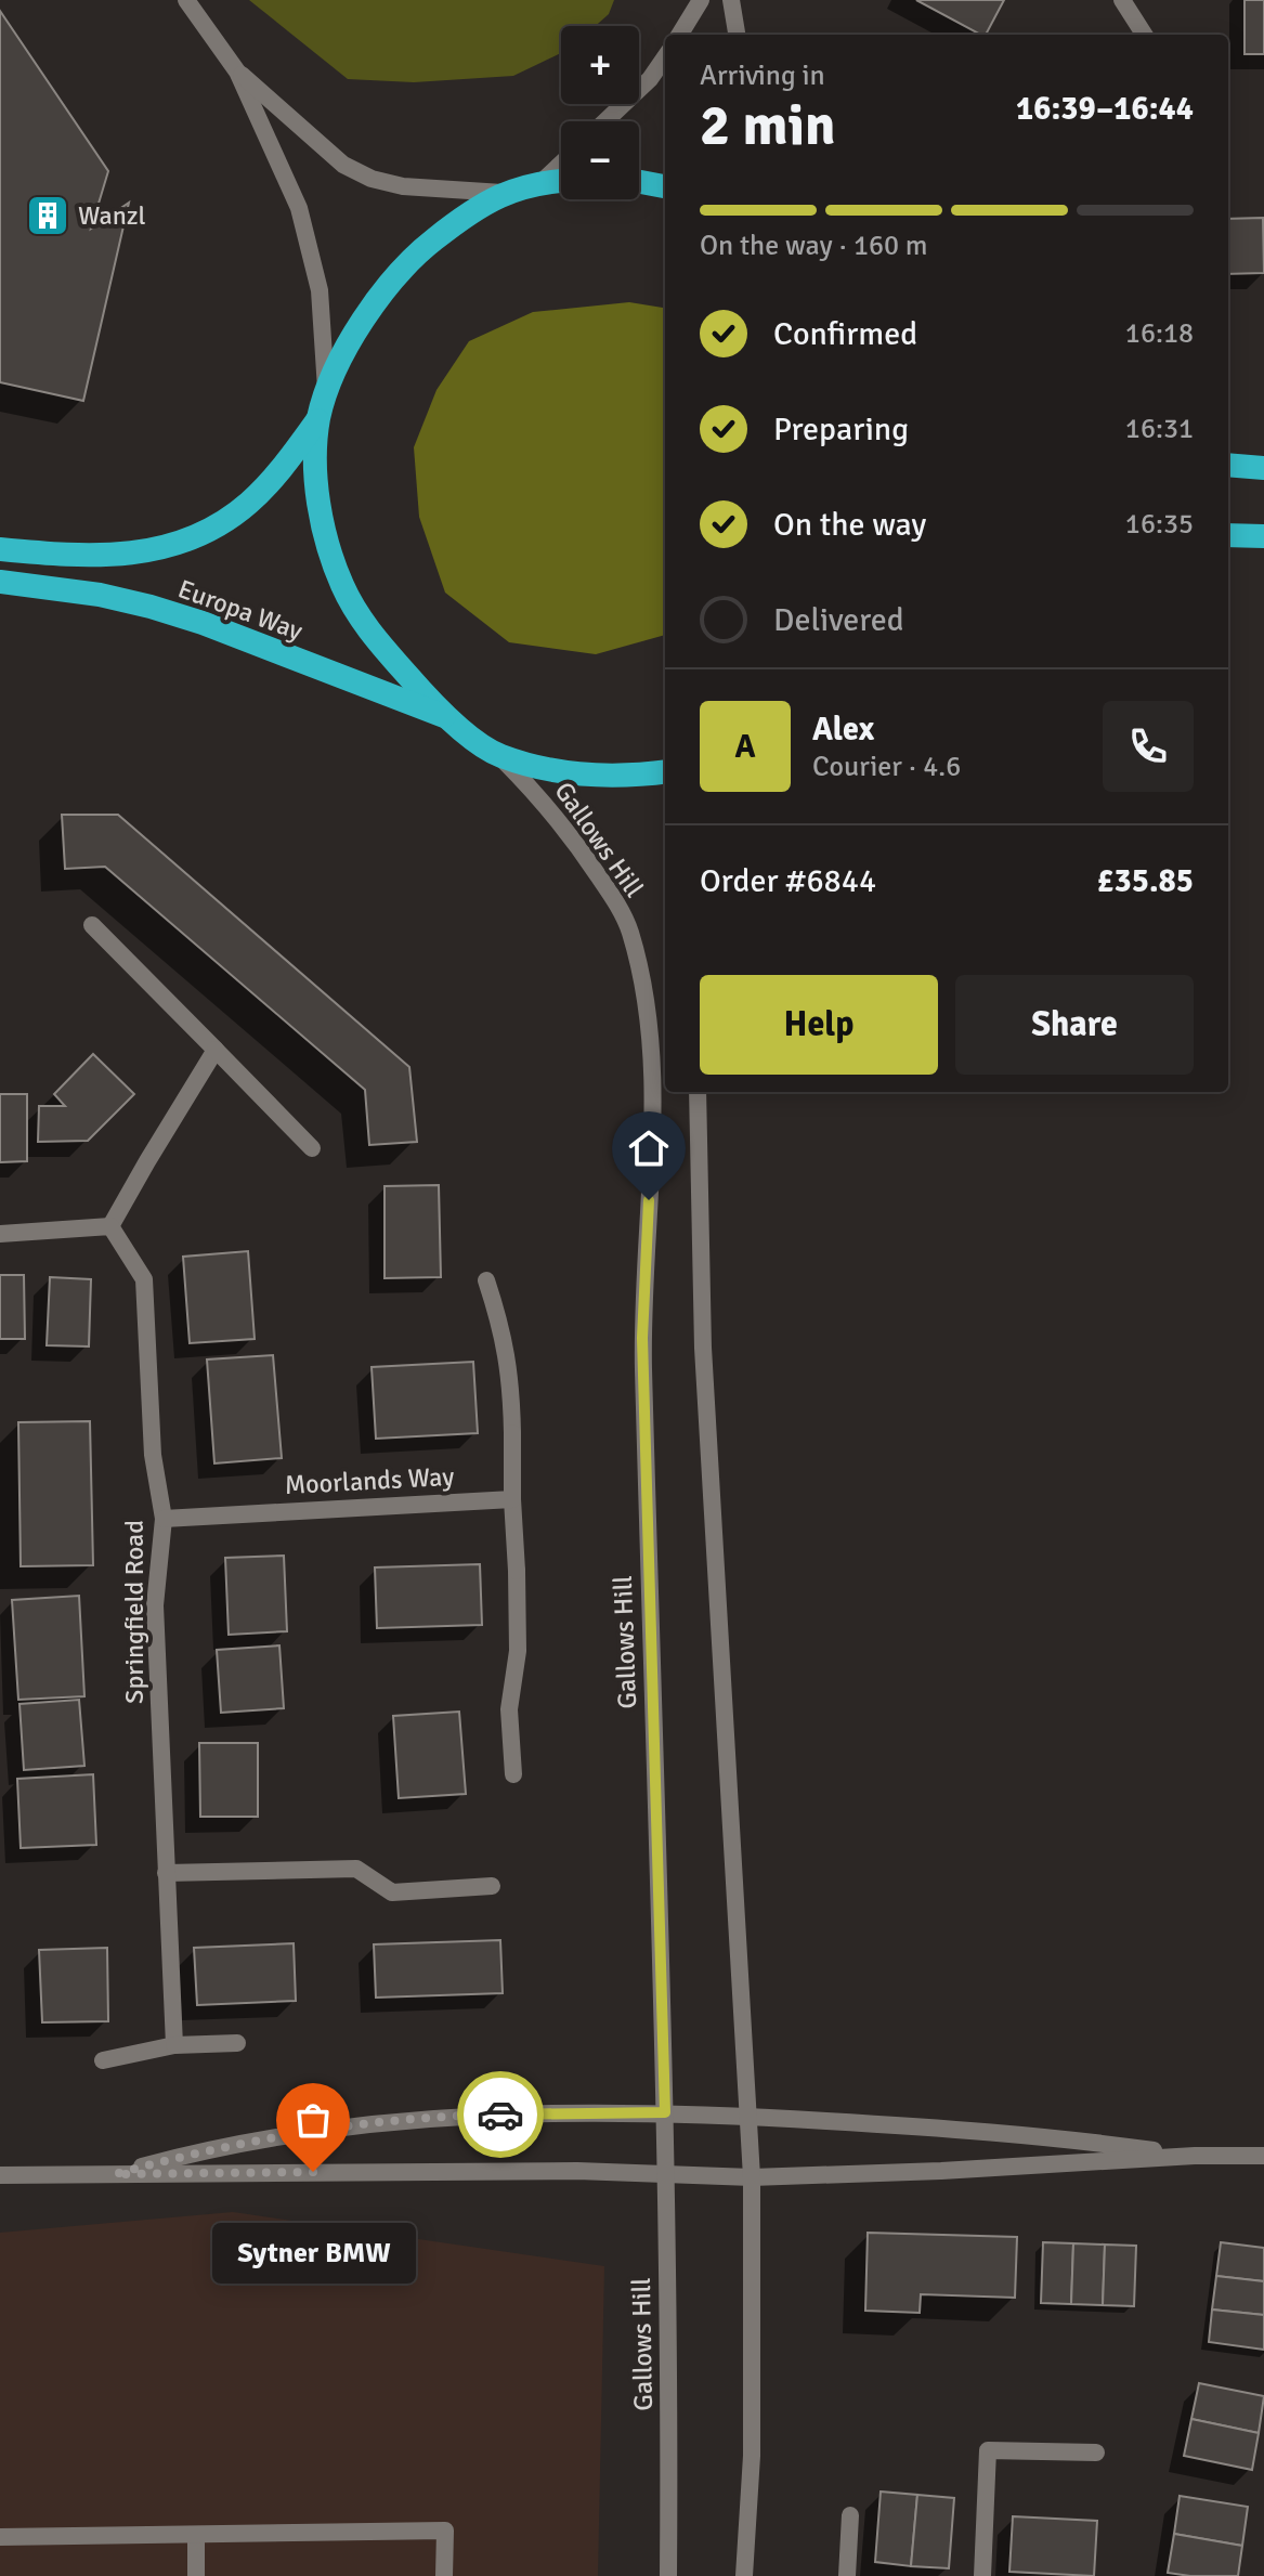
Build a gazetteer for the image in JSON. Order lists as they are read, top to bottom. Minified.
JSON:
{"streets":{"highway":["Europa Way"],"street":["Gallows Hill","Moorlands Way","Springfield Road"]},"crossings":[["Moorlands Way","Springfield Road"]],"places":{"building":["Wanzl"],"other":["Sytner BMW"]},"page":{"map_buttons":["+","−"],"heading":["2 min","Arriving in","16:39–16:44"],"panel":["Alex","Courier · 4.6","Order #6844","£35.85"],"bar":"On the way · 160 m","list":[["Confirmed","16:18"],["Preparing","16:31"],["On the way","16:35"],"Delivered"],"round":"A","buttons":["Help","Share"],"bubble":"Sytner BMW"}}
